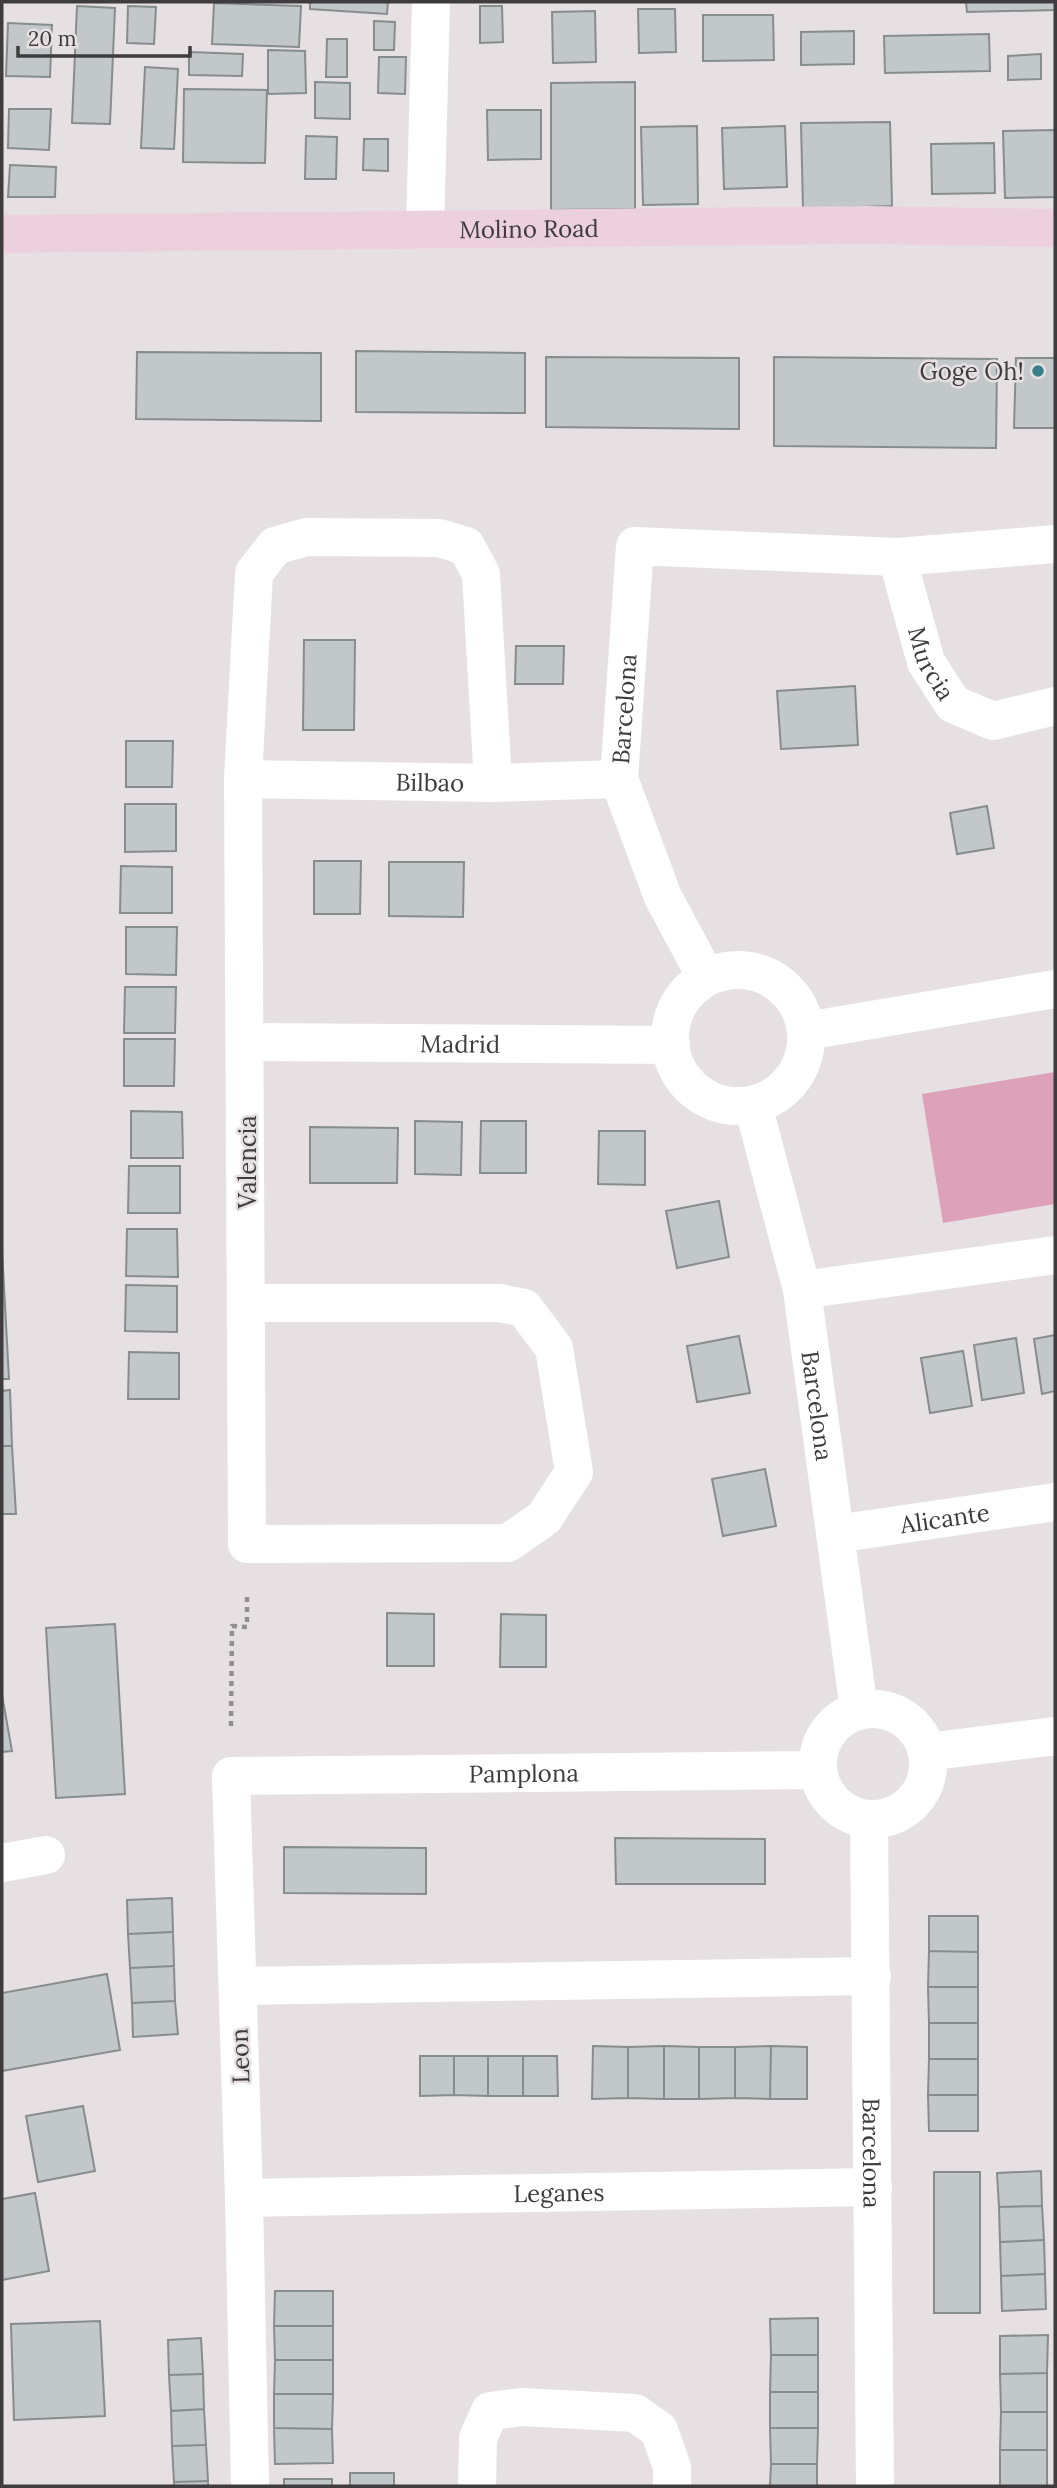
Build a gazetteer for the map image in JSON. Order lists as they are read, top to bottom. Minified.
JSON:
{"streets":{"main road":["Molino Road"],"street":["Murcia","Barcelona","Bilbao","Madrid","Valencia","Alicante","Pamplona","Leon","Leganes"]},"crossings":[["Murcia","Barcelona"],["Barcelona","Bilbao"],["Barcelona","Madrid"],["Barcelona","Alicante"],["Barcelona","Pamplona"],["Barcelona","Leganes"],["Bilbao","Valencia"],["Madrid","Valencia"],["Pamplona","Leon"],["Leon","Leganes"]],"places":["Goge Oh!"],"scale_bar":"20 m"}
